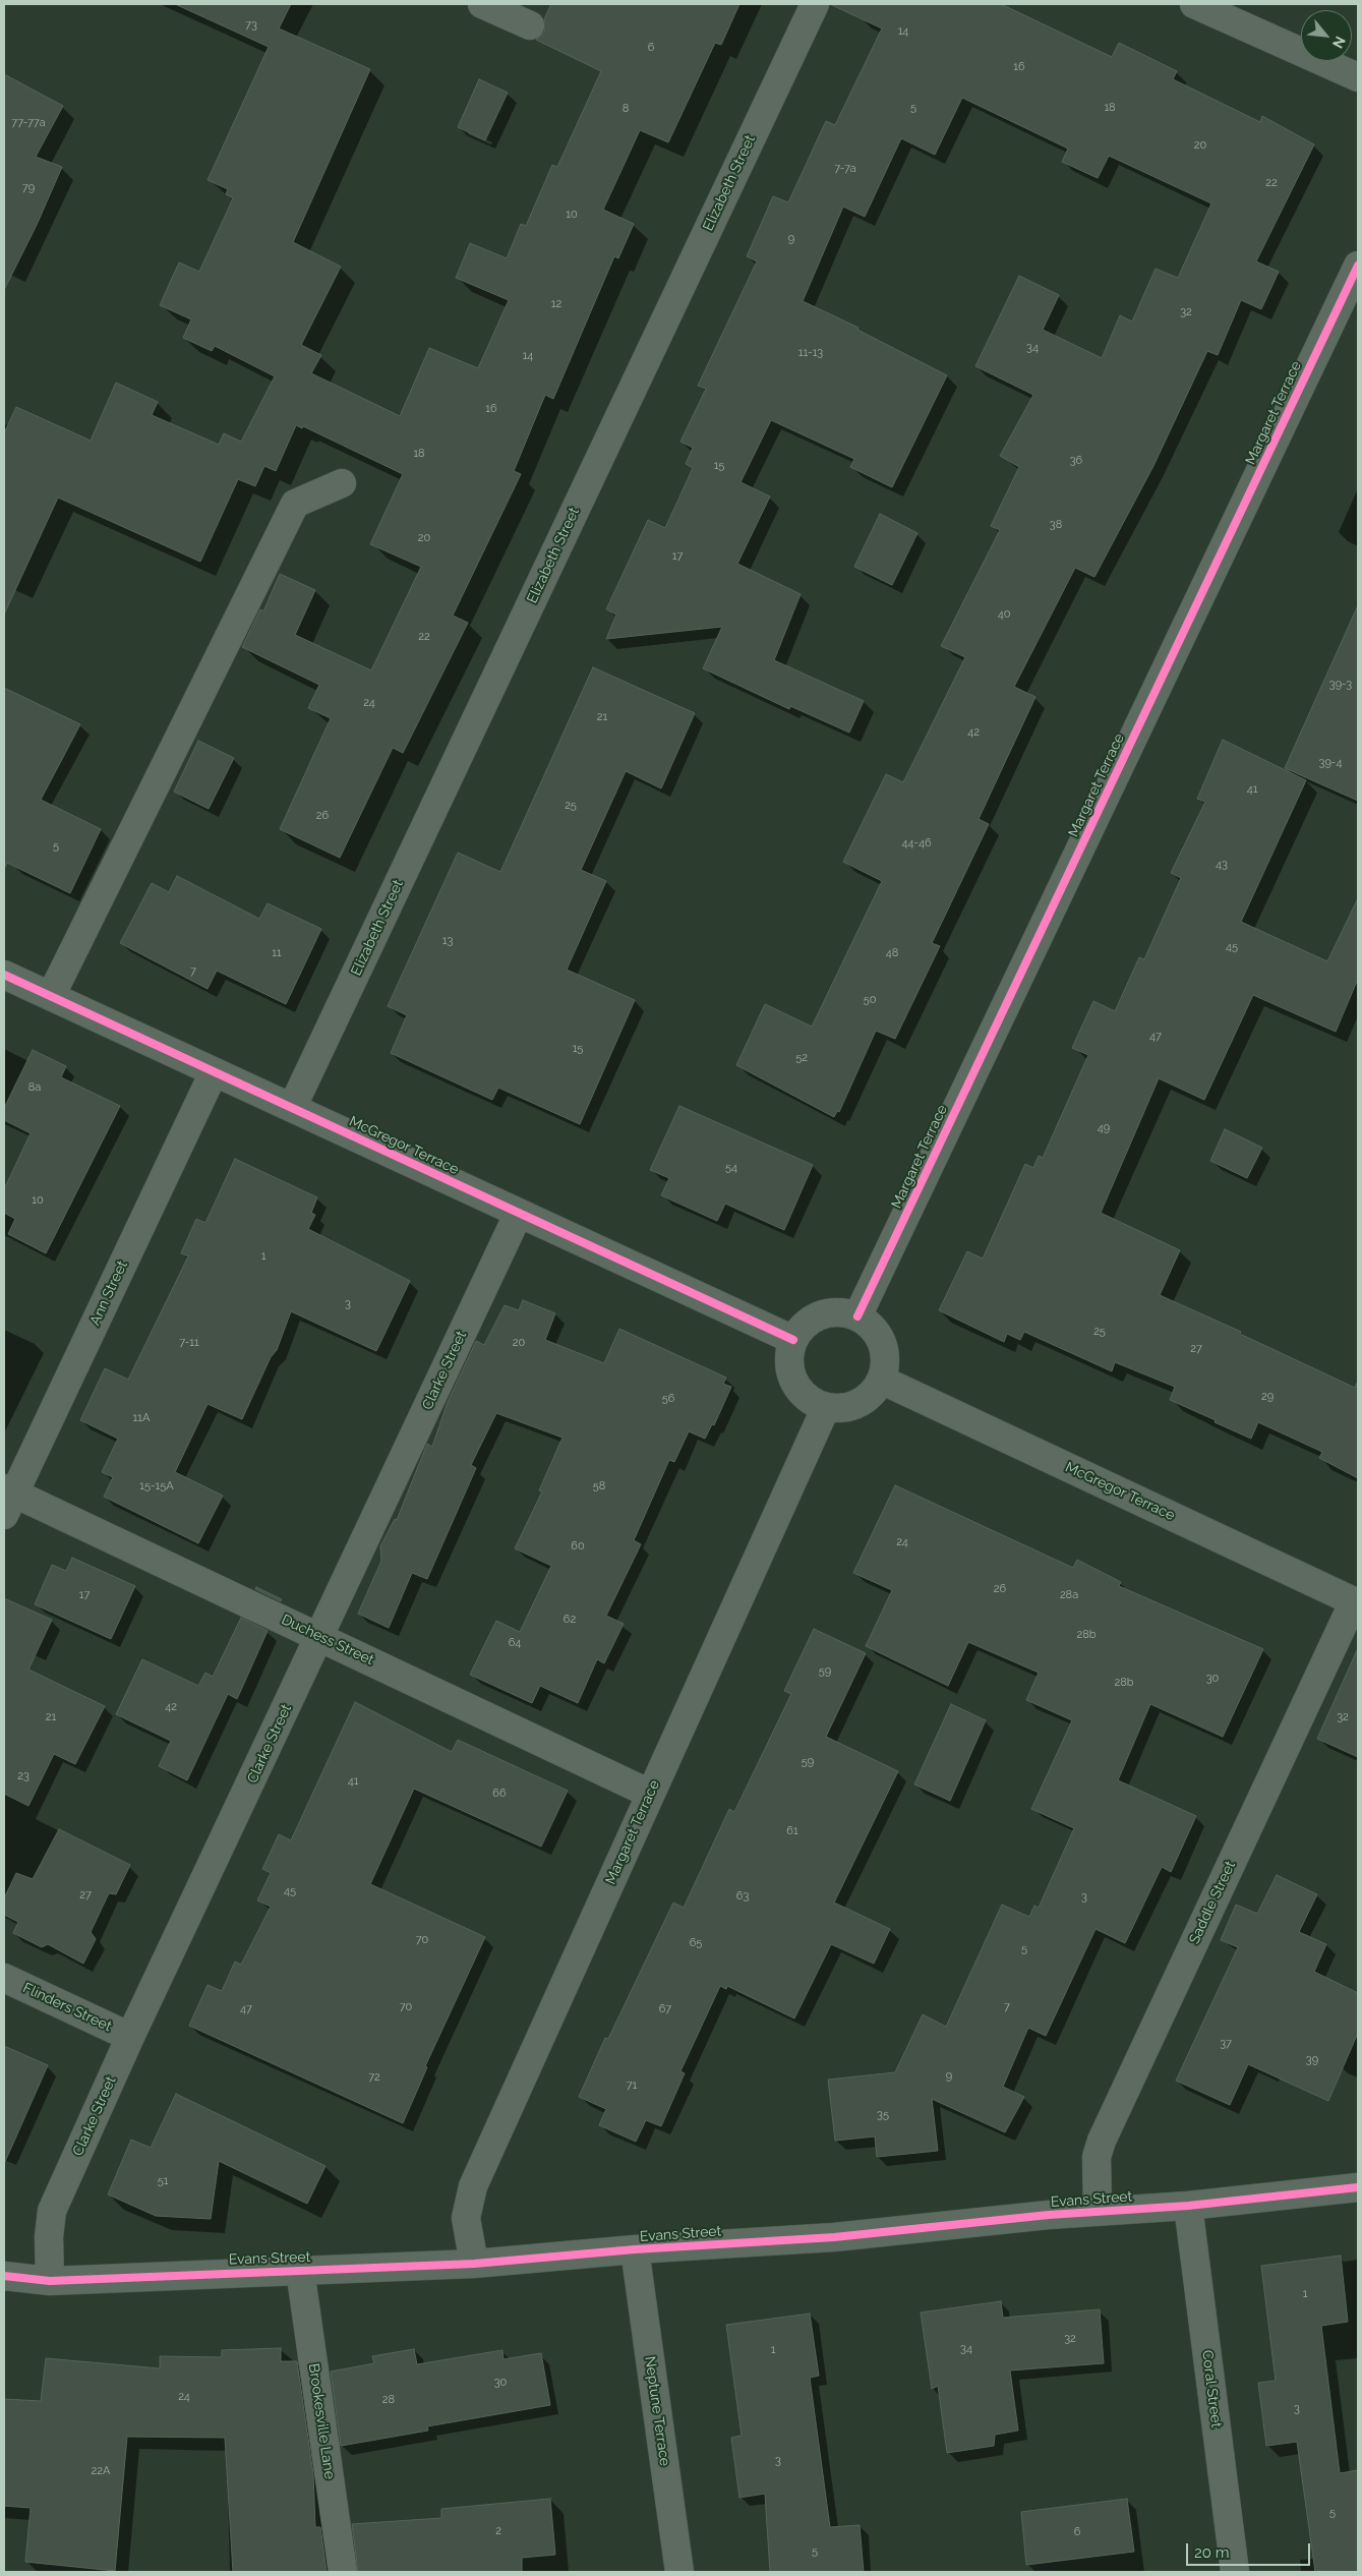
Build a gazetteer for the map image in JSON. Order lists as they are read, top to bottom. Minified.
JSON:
{"streets":{"street":["Elizabeth Street","Margaret Terrace","McGregor Terrace","Ann Street","Clarke Street","Duchess Street","Saddle Street","Flinders Street","Evans Street","Coral Street","Neptune Terrace","Brookesville Lane"]},"crossings":[["Elizabeth Street","McGregor Terrace"],["Margaret Terrace","McGregor Terrace"],["Margaret Terrace","Duchess Street"],["Margaret Terrace","Evans Street"],["McGregor Terrace","Ann Street"],["McGregor Terrace","Clarke Street"],["McGregor Terrace","Saddle Street"],["Ann Street","Duchess Street"],["Clarke Street","Duchess Street"],["Clarke Street","Flinders Street"],["Clarke Street","Evans Street"],["Saddle Street","Evans Street"],["Evans Street","Coral Street"],["Evans Street","Neptune Terrace"],["Evans Street","Brookesville Lane"]],"house_numbers":["73","14","6","16","5","18","8","77-77a","20","7-7a","22","79","10","9","12","32","34","11-13","14","16","18","36","15","38","20","17","40","22","39-3","24","21","42","39-4","41","25","26","44-46","5","43","13","45","11","48","7","50","47","15","52","8a","49","54","10","1","3","25","7-11","20","27","29","56","11A","15-15A","58","24","60","26","17","28a","62","28b","64","59","30","28b","42","21","32","59","23","41","66","61","45","27","63","3","70","65","5","70","7","47","67","37","39","9","72","71","35","51","1","32","34","1","30","24","28","3","3","22A","5","2","6","5"],"scale_bar":"20 m","north":"bottom right"}
